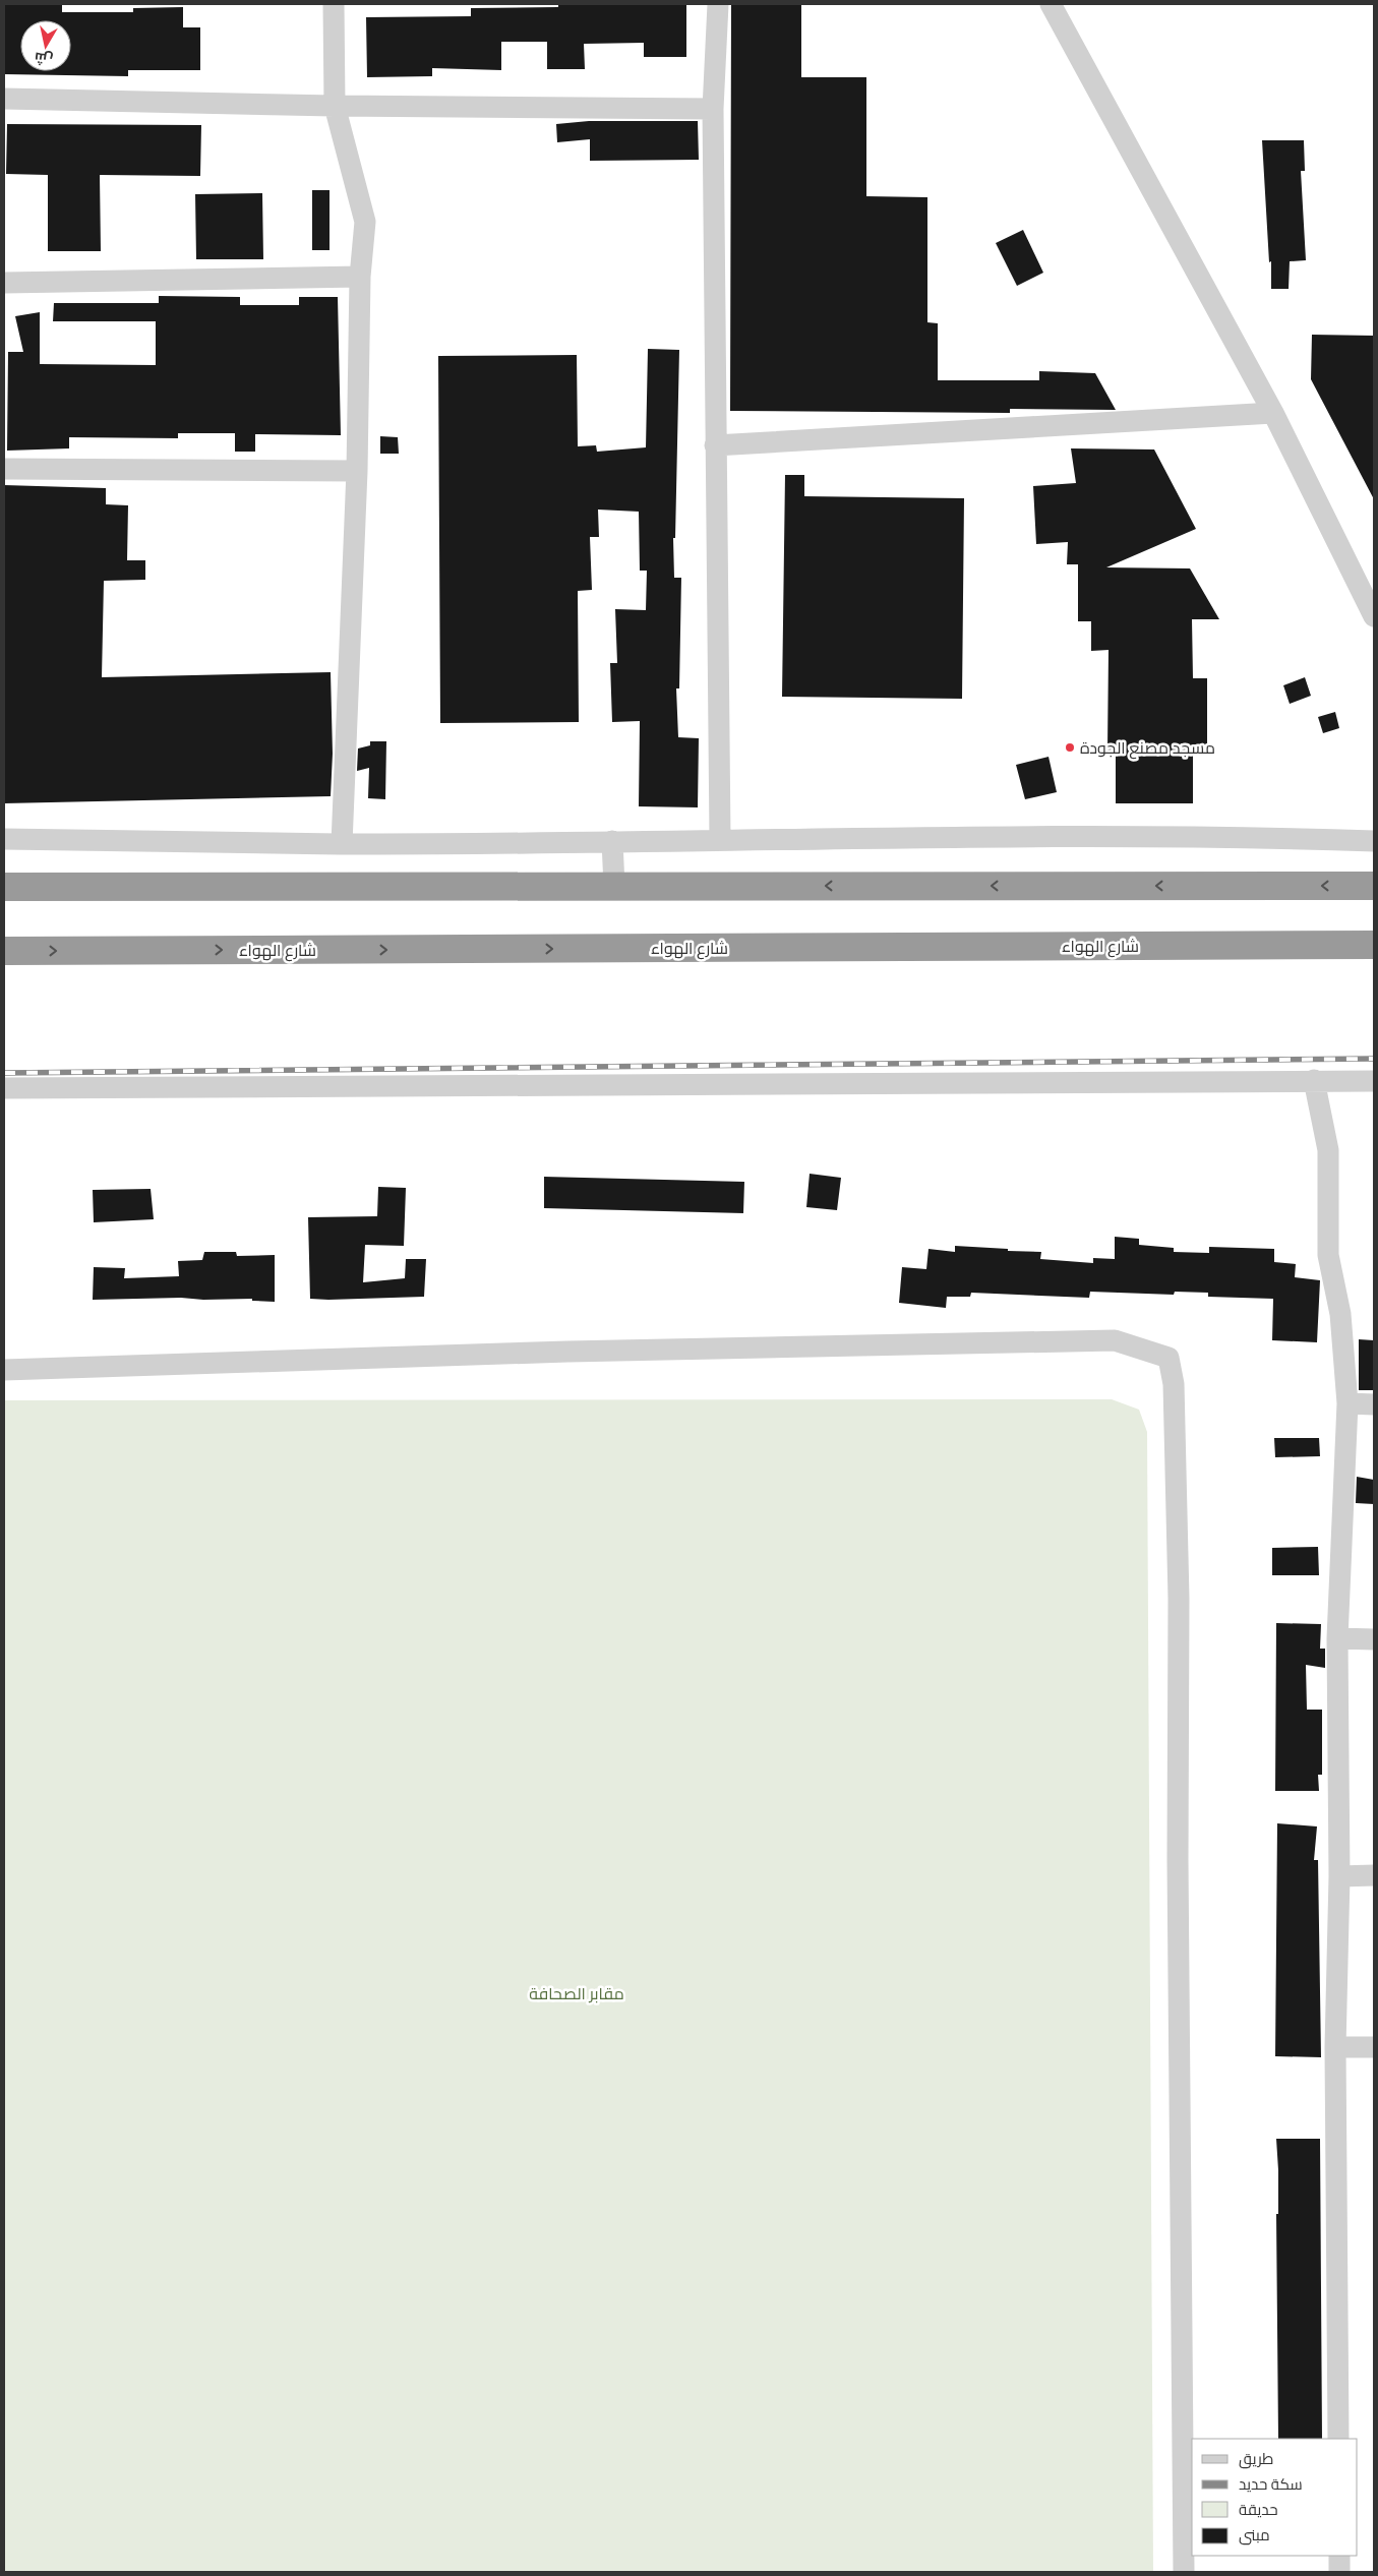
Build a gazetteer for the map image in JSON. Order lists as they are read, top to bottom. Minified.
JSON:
{"streets":{"highway":["شارع الهواء"]},"parks":["مقابر الصحافة"],"places":["مسجد مصنع الجودة"],"legend":["طريق","سكة حديد","حديقة","مبنى"],"north":"bottom"}
